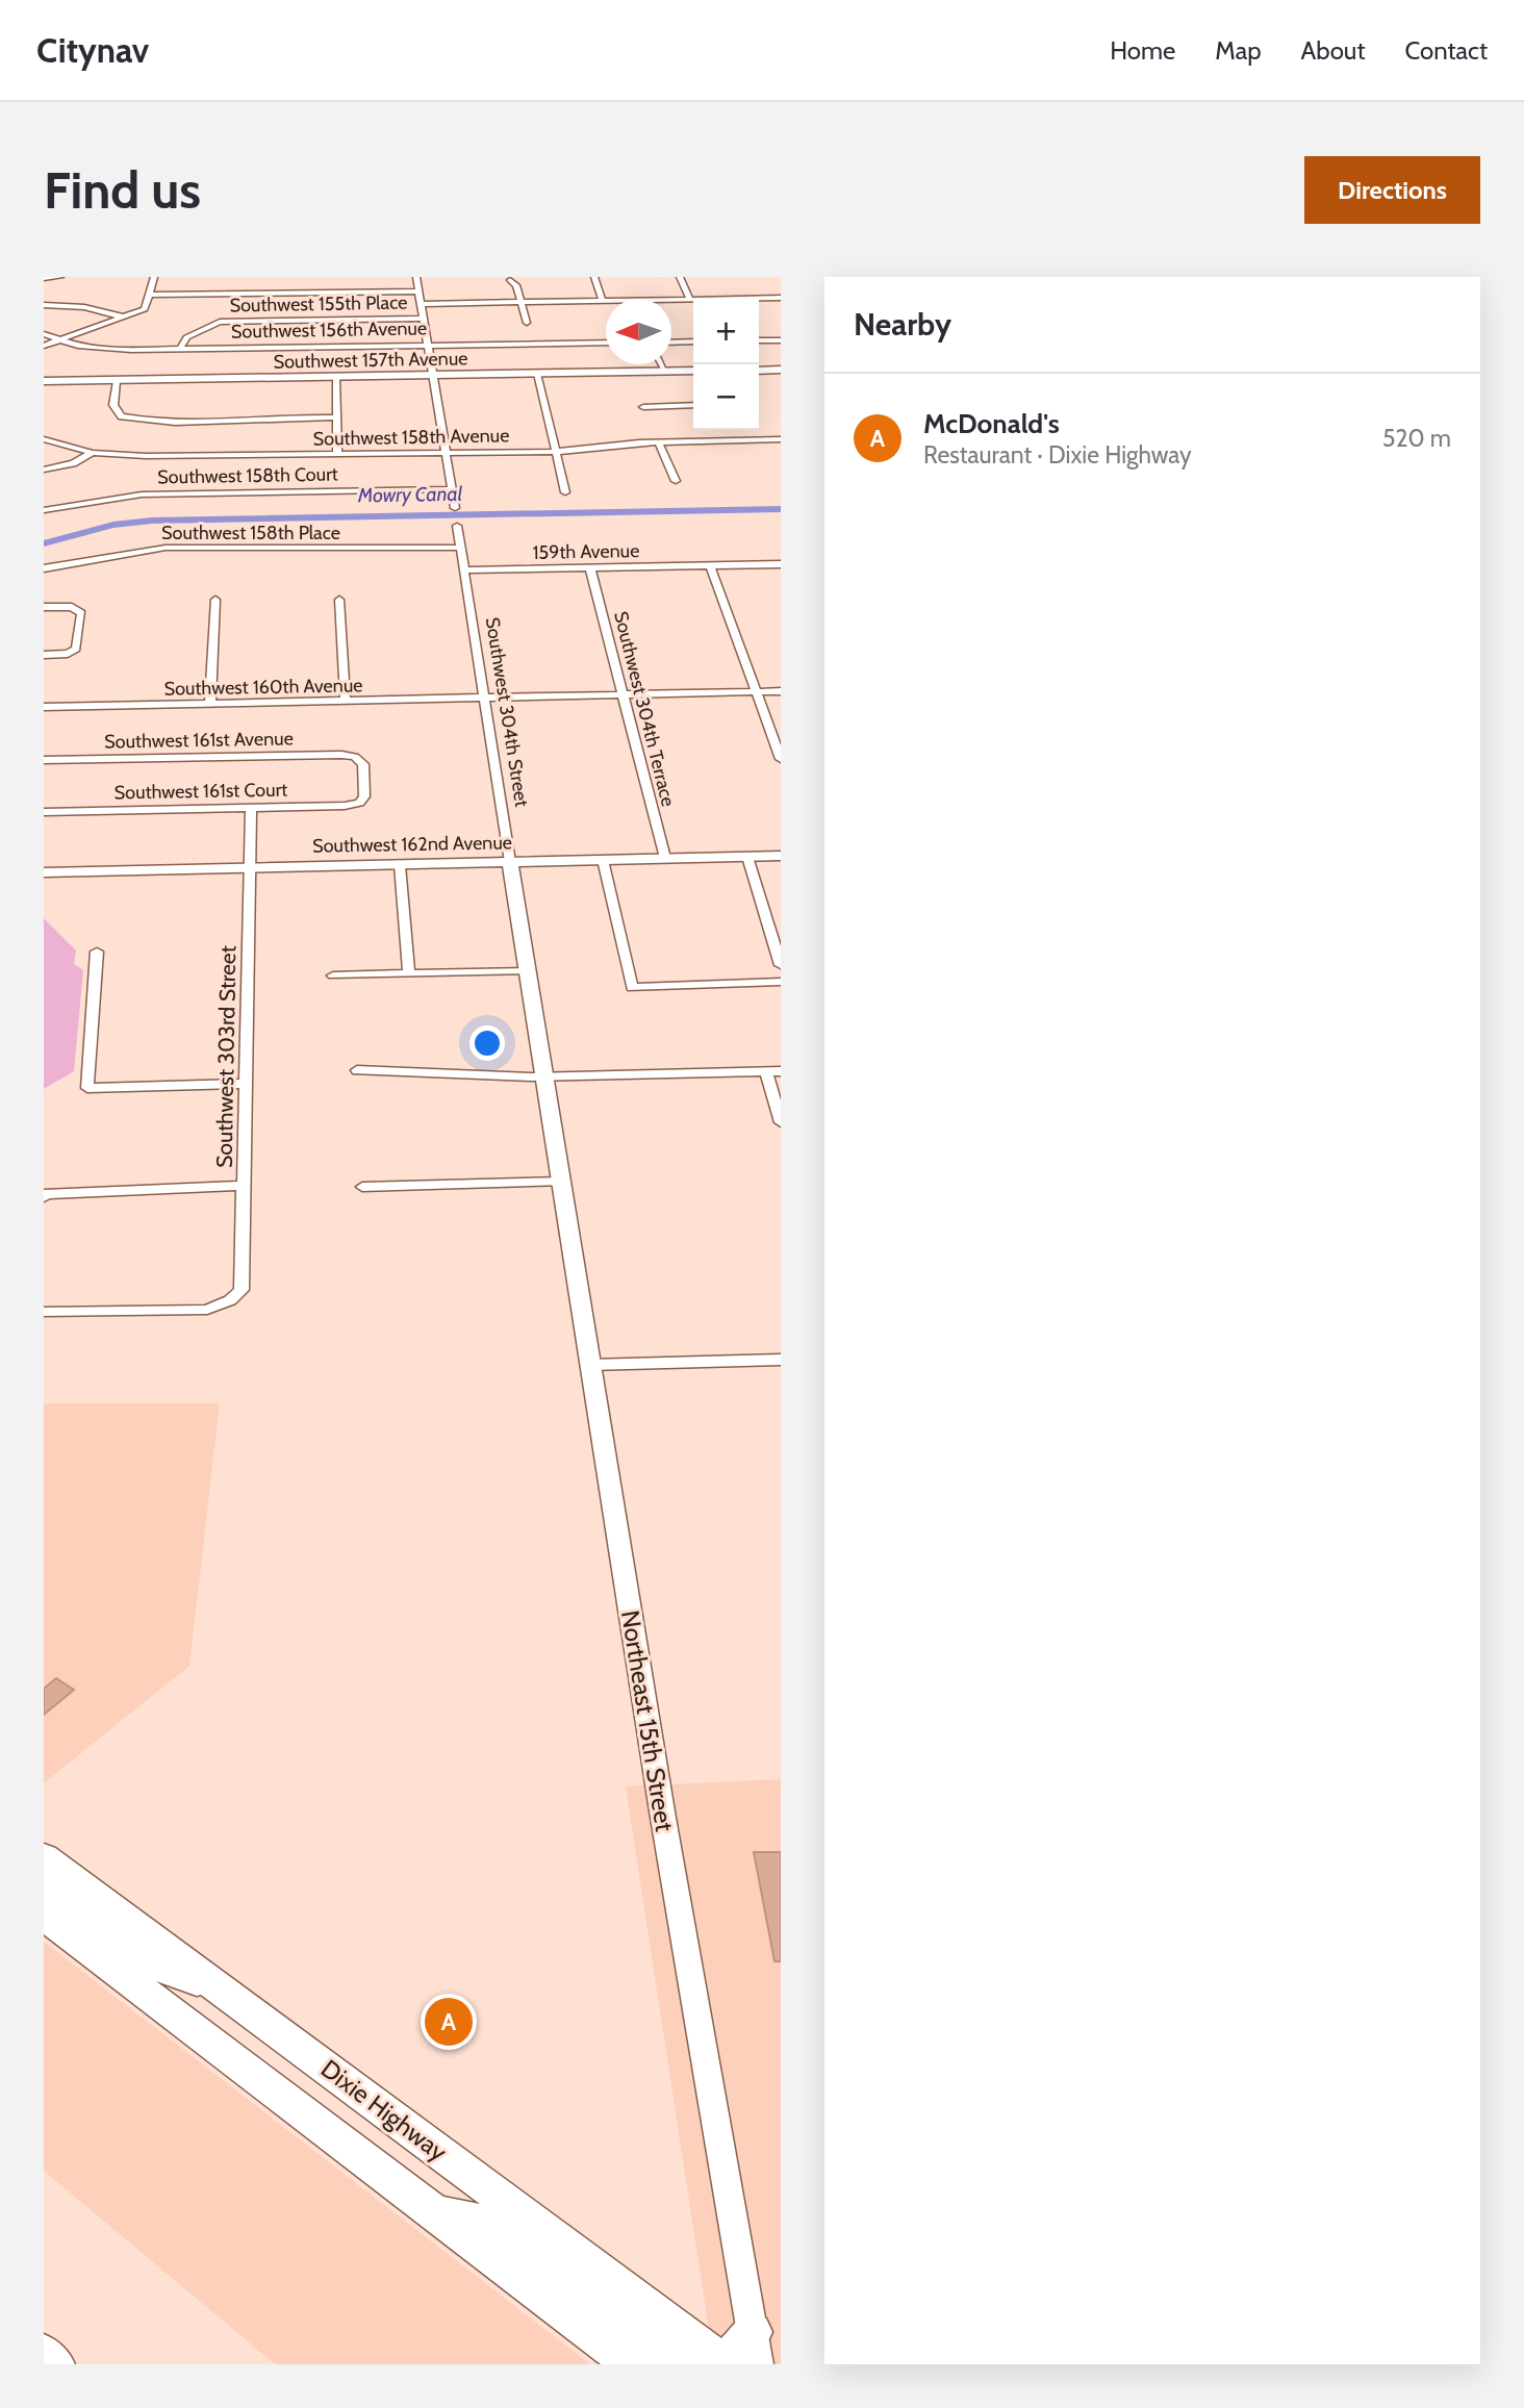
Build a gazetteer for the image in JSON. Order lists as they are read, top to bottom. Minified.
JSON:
{"streets":{"highway":["Dixie Highway"],"street":["Southwest 155th Place","Southwest 156th Avenue","Southwest 157th Avenue","Southwest 158th Avenue","Southwest 158th Court","Southwest 158th Place","159th Avenue","Southwest 160th Avenue","Southwest 304th Terrace","Southwest 304th Street","Southwest 161st Avenue","Southwest 161st Court","Southwest 162nd Avenue","Southwest 303rd Street","Northeast 15th Street"]},"crossings":[["Southwest 155th Place","Southwest 156th Avenue"],["Southwest 158th Place","Southwest 304th Street"],["159th Avenue","Southwest 304th Terrace"],["159th Avenue","Southwest 304th Street"],["Southwest 160th Avenue","Southwest 304th Terrace"],["Southwest 160th Avenue","Southwest 304th Street"],["Southwest 304th Terrace","Southwest 162nd Avenue"],["Southwest 304th Street","Southwest 162nd Avenue"],["Southwest 304th Street","Northeast 15th Street"],["Southwest 161st Avenue","Southwest 161st Court"],["Southwest 161st Court","Southwest 303rd Street"],["Southwest 162nd Avenue","Southwest 303rd Street"]],"water":["Mowry Canal"],"north":"left","page":{"header":"Citynav","nav":["Home","Map","About","Contact"],"buttons":"Directions","title":"Find us","heading":"Nearby","map_buttons":["+","−"],"list":[{"mark":"A","name":"McDonald's","note":"Restaurant · Dixie Highway","value":"520 m"}],"pins":"A"}}
